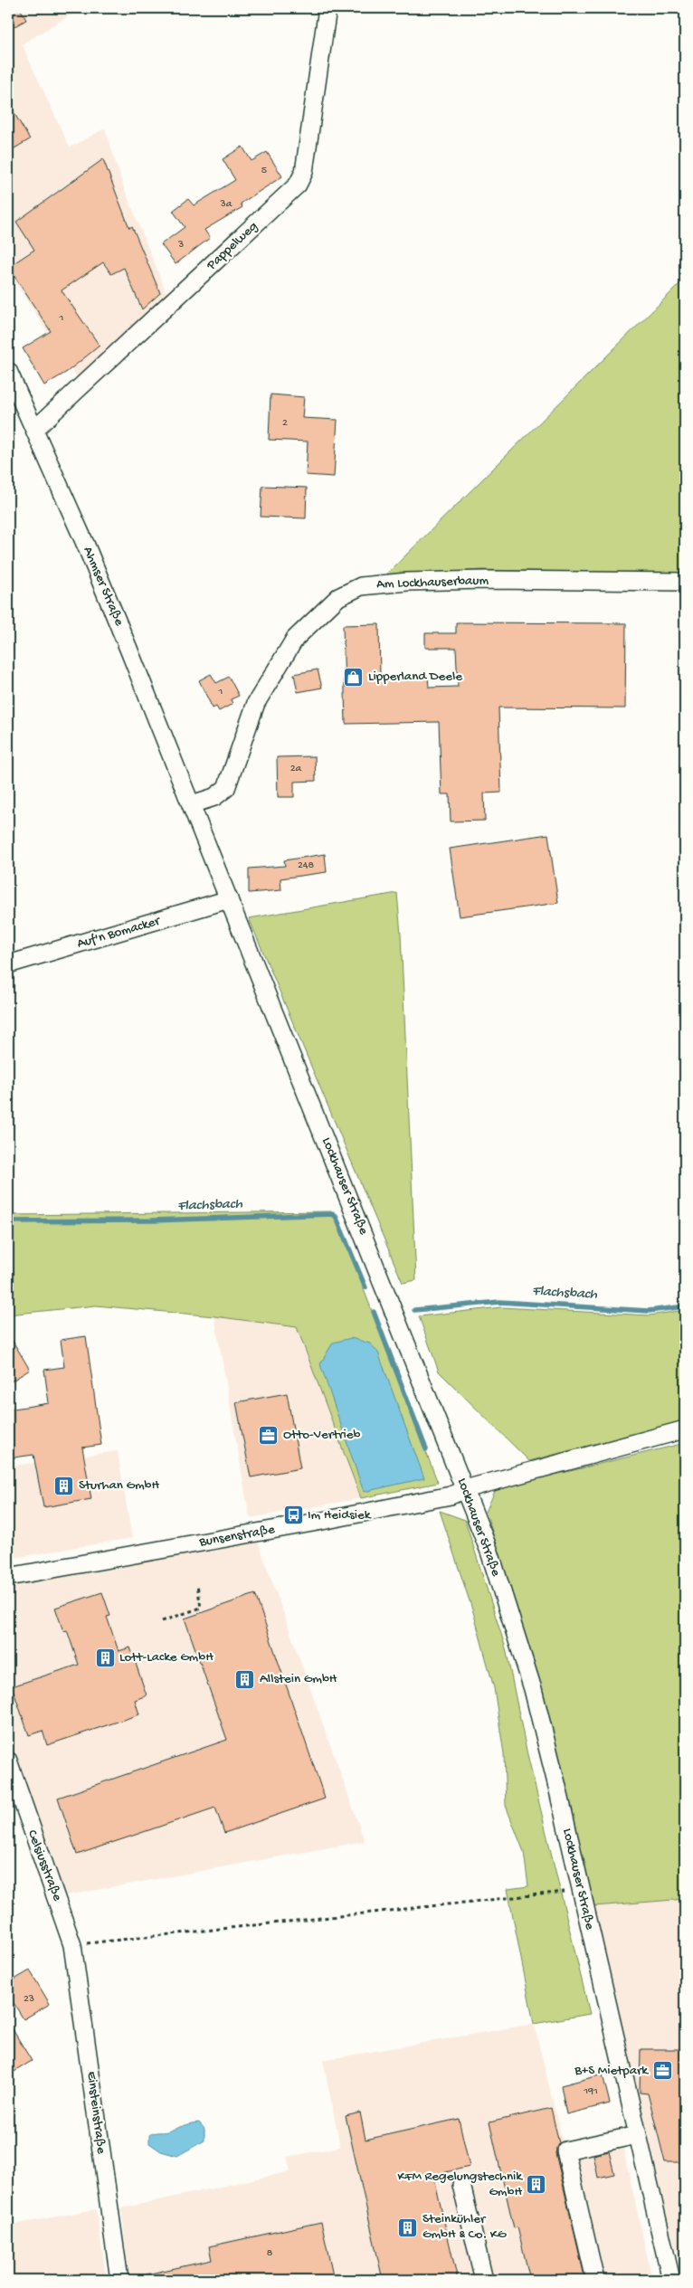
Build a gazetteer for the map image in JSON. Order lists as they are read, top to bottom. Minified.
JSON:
{"streets":{"street":["Pappelweg","Am Lockhauserbaum","Ahmser Straße","Auf'n Bomacker","Lockhauser Straße","Bunsenstraße","Celsiusstraße","Einsteinstraße"]},"crossings":[["Pappelweg","Ahmser Straße"],["Am Lockhauserbaum","Ahmser Straße"],["Am Lockhauserbaum","Lockhauser Straße"],["Ahmser Straße","Lockhauser Straße"],["Auf'n Bomacker","Lockhauser Straße"],["Lockhauser Straße","Bunsenstraße"],["Celsiusstraße","Einsteinstraße"]],"water":["Flachsbach"],"places":{"shop":["Lipperland Deele"],"office":["Otto-Vertrieb","B+S Mietpark"],"building":["Sturhan GmbH","Lott-Lacke GmbH","Allstein GmbH","KFM Regelungstechnik GmbH","Steinkühler GmbH & Co. KG"],"bus stop":["Im Heidsiek"]},"house_numbers":["5","3a","3","1","2","1","2a","248","23","191","8"]}
